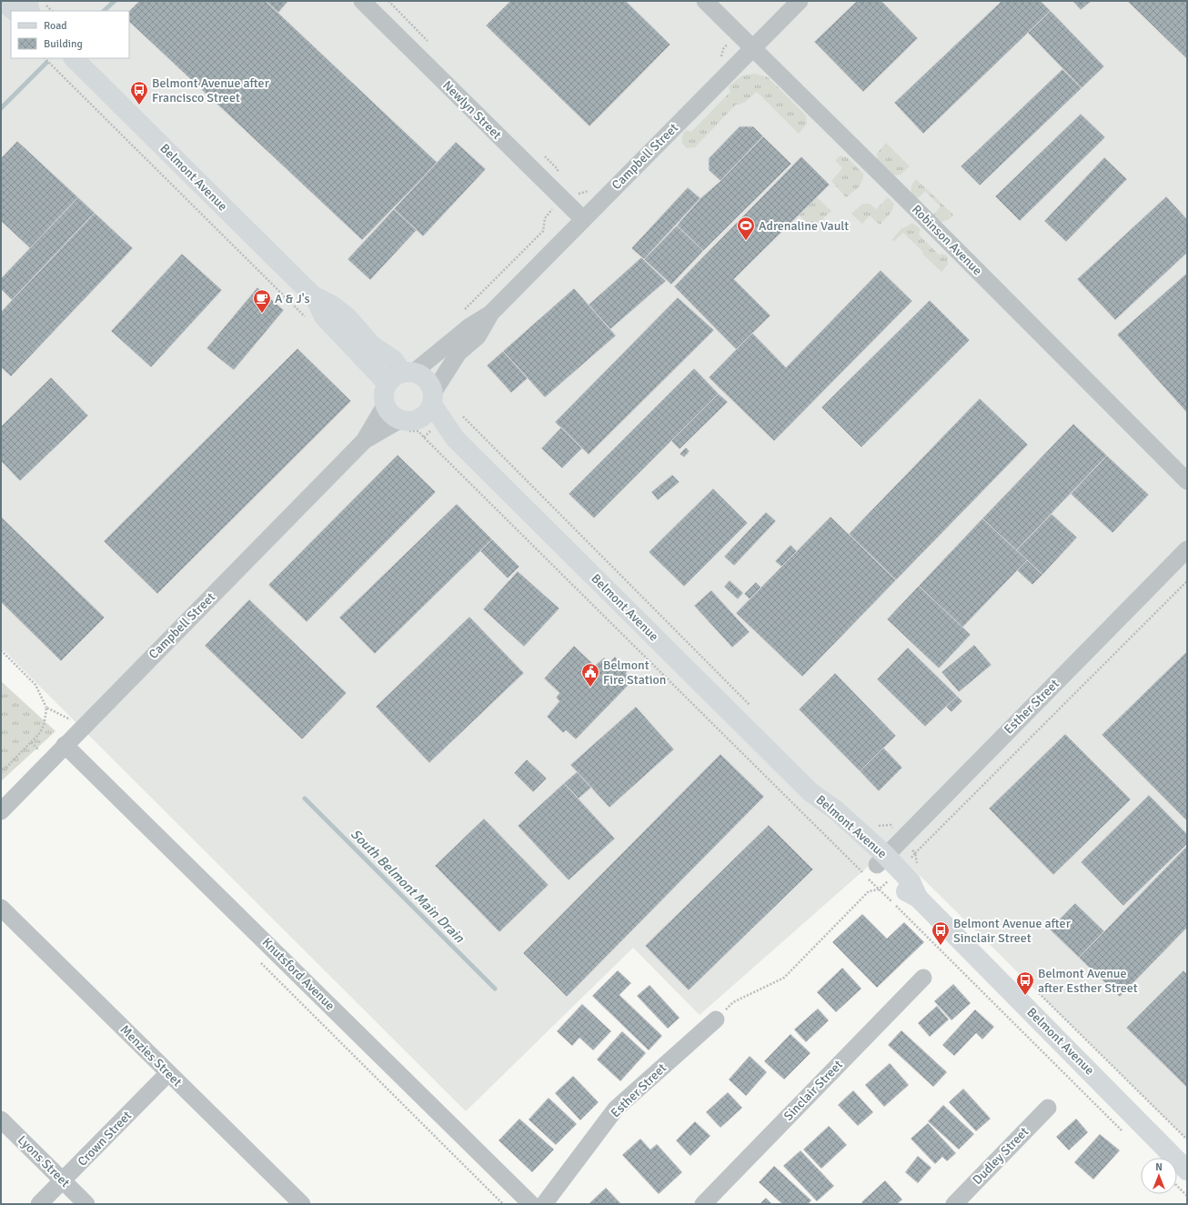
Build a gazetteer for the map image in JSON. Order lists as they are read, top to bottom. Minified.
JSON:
{"streets":{"main road":["Belmont Avenue"],"street":["Newlyn Street","Campbell Street","Robinson Avenue","Esther Street","Knutsford Avenue","Menzies Street","Sinclair Street","Crown Street","Dudley Street","Lyons Street"]},"crossings":[["Newlyn Street","Campbell Street"],["Campbell Street","Belmont Avenue"],["Campbell Street","Robinson Avenue"],["Campbell Street","Knutsford Avenue"],["Belmont Avenue","Esther Street"],["Menzies Street","Crown Street"],["Crown Street","Lyons Street"]],"water":["South Belmont Main Drain"],"places":{"bus stop":["Belmont Avenue after Francisco Street","Belmont Avenue after Sinclair Street","Belmont Avenue after Esther Street"],"sports":["Adrenaline Vault"],"cafe":["A & J's"],"public building":["Belmont Fire Station"]},"legend":["Road","Building"],"north":"top"}
